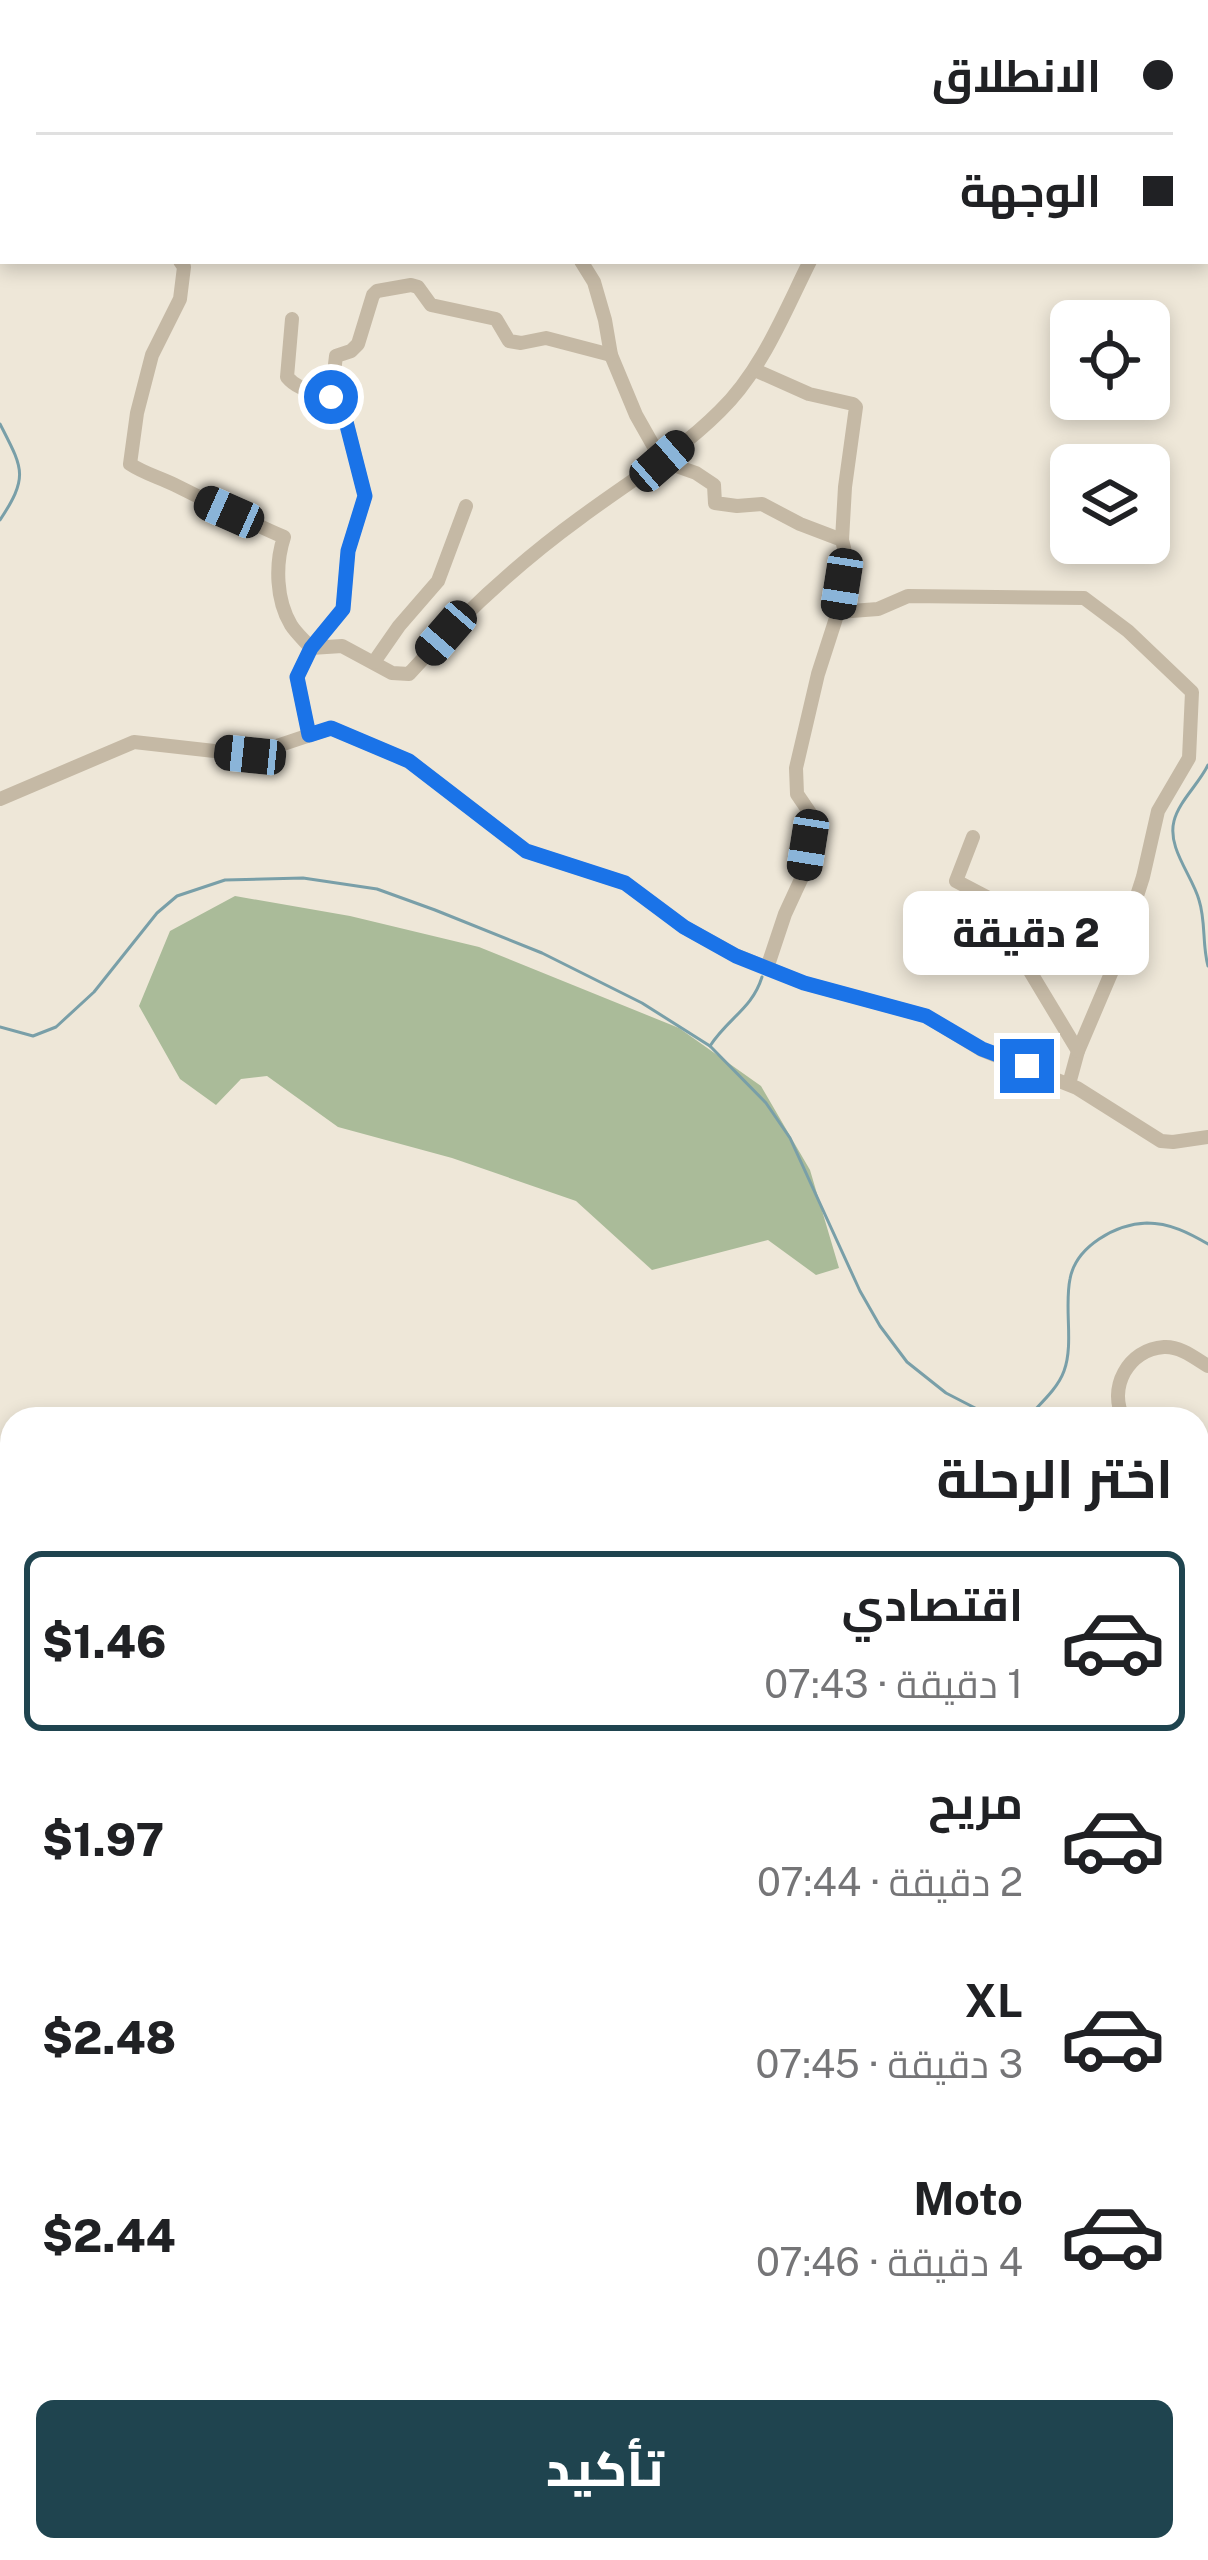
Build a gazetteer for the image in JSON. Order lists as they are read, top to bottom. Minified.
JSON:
{"page":{"banner":["الانطلاق","الوجهة"],"bubble":"2 دقيقة","heading":"اختر الرحلة","list":[{"name":"اقتصادي","note":"1 دقيقة · 07:43","value":"$1.46"},{"name":"مريح","note":"2 دقيقة · 07:44","value":"$1.97"},{"name":"XL","note":"3 دقيقة · 07:45","value":"$2.48"},{"name":"Moto","note":"4 دقيقة · 07:46","value":"$2.44"}],"buttons":"تأكيد"}}
